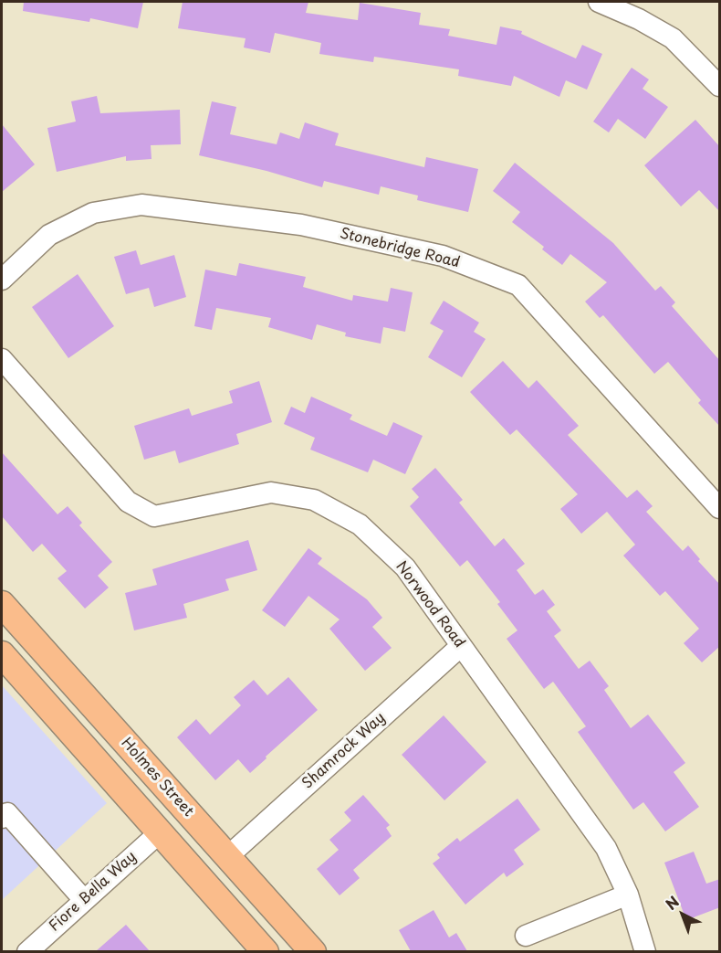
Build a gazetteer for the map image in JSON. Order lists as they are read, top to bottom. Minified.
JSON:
{"streets":{"main road":["Holmes Street"],"street":["Stonebridge Road","Norwood Road","Shamrock Way","Fiore Bella Way"]},"crossings":[["Norwood Road","Shamrock Way"],["Shamrock Way","Holmes Street"]],"north":"top left"}
